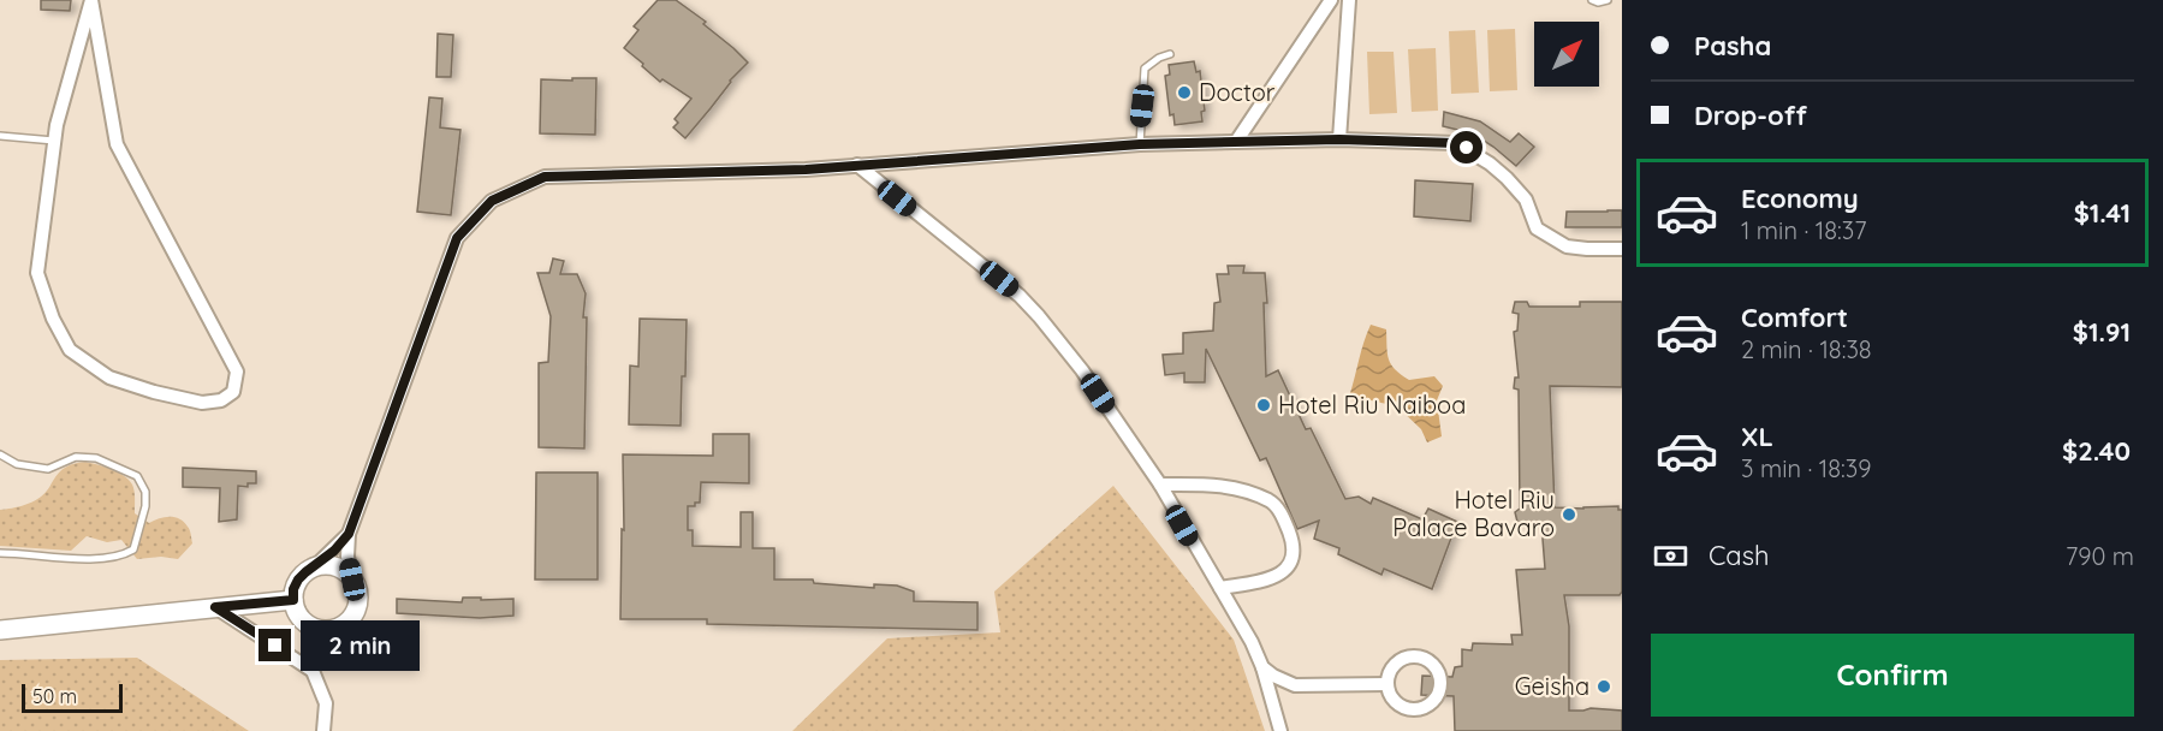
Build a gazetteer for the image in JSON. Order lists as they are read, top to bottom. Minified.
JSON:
{"places":["Doctor","Hotel Riu Naiboa","Hotel Riu Palace Bavaro","Geisha"],"scale_bar":"50 m","north":"top right","page":{"banner":["Pasha","Drop-off"],"list":[{"name":"Economy","note":"1 min · 18:37","value":"$1.41"},{"name":"Comfort","note":"2 min · 18:38","value":"$1.91"},{"name":"XL","note":"3 min · 18:39","value":"$2.40"}],"pay":["Cash","790 m"],"buttons":"Confirm","bubble":"2 min","scale":"50 m"}}
